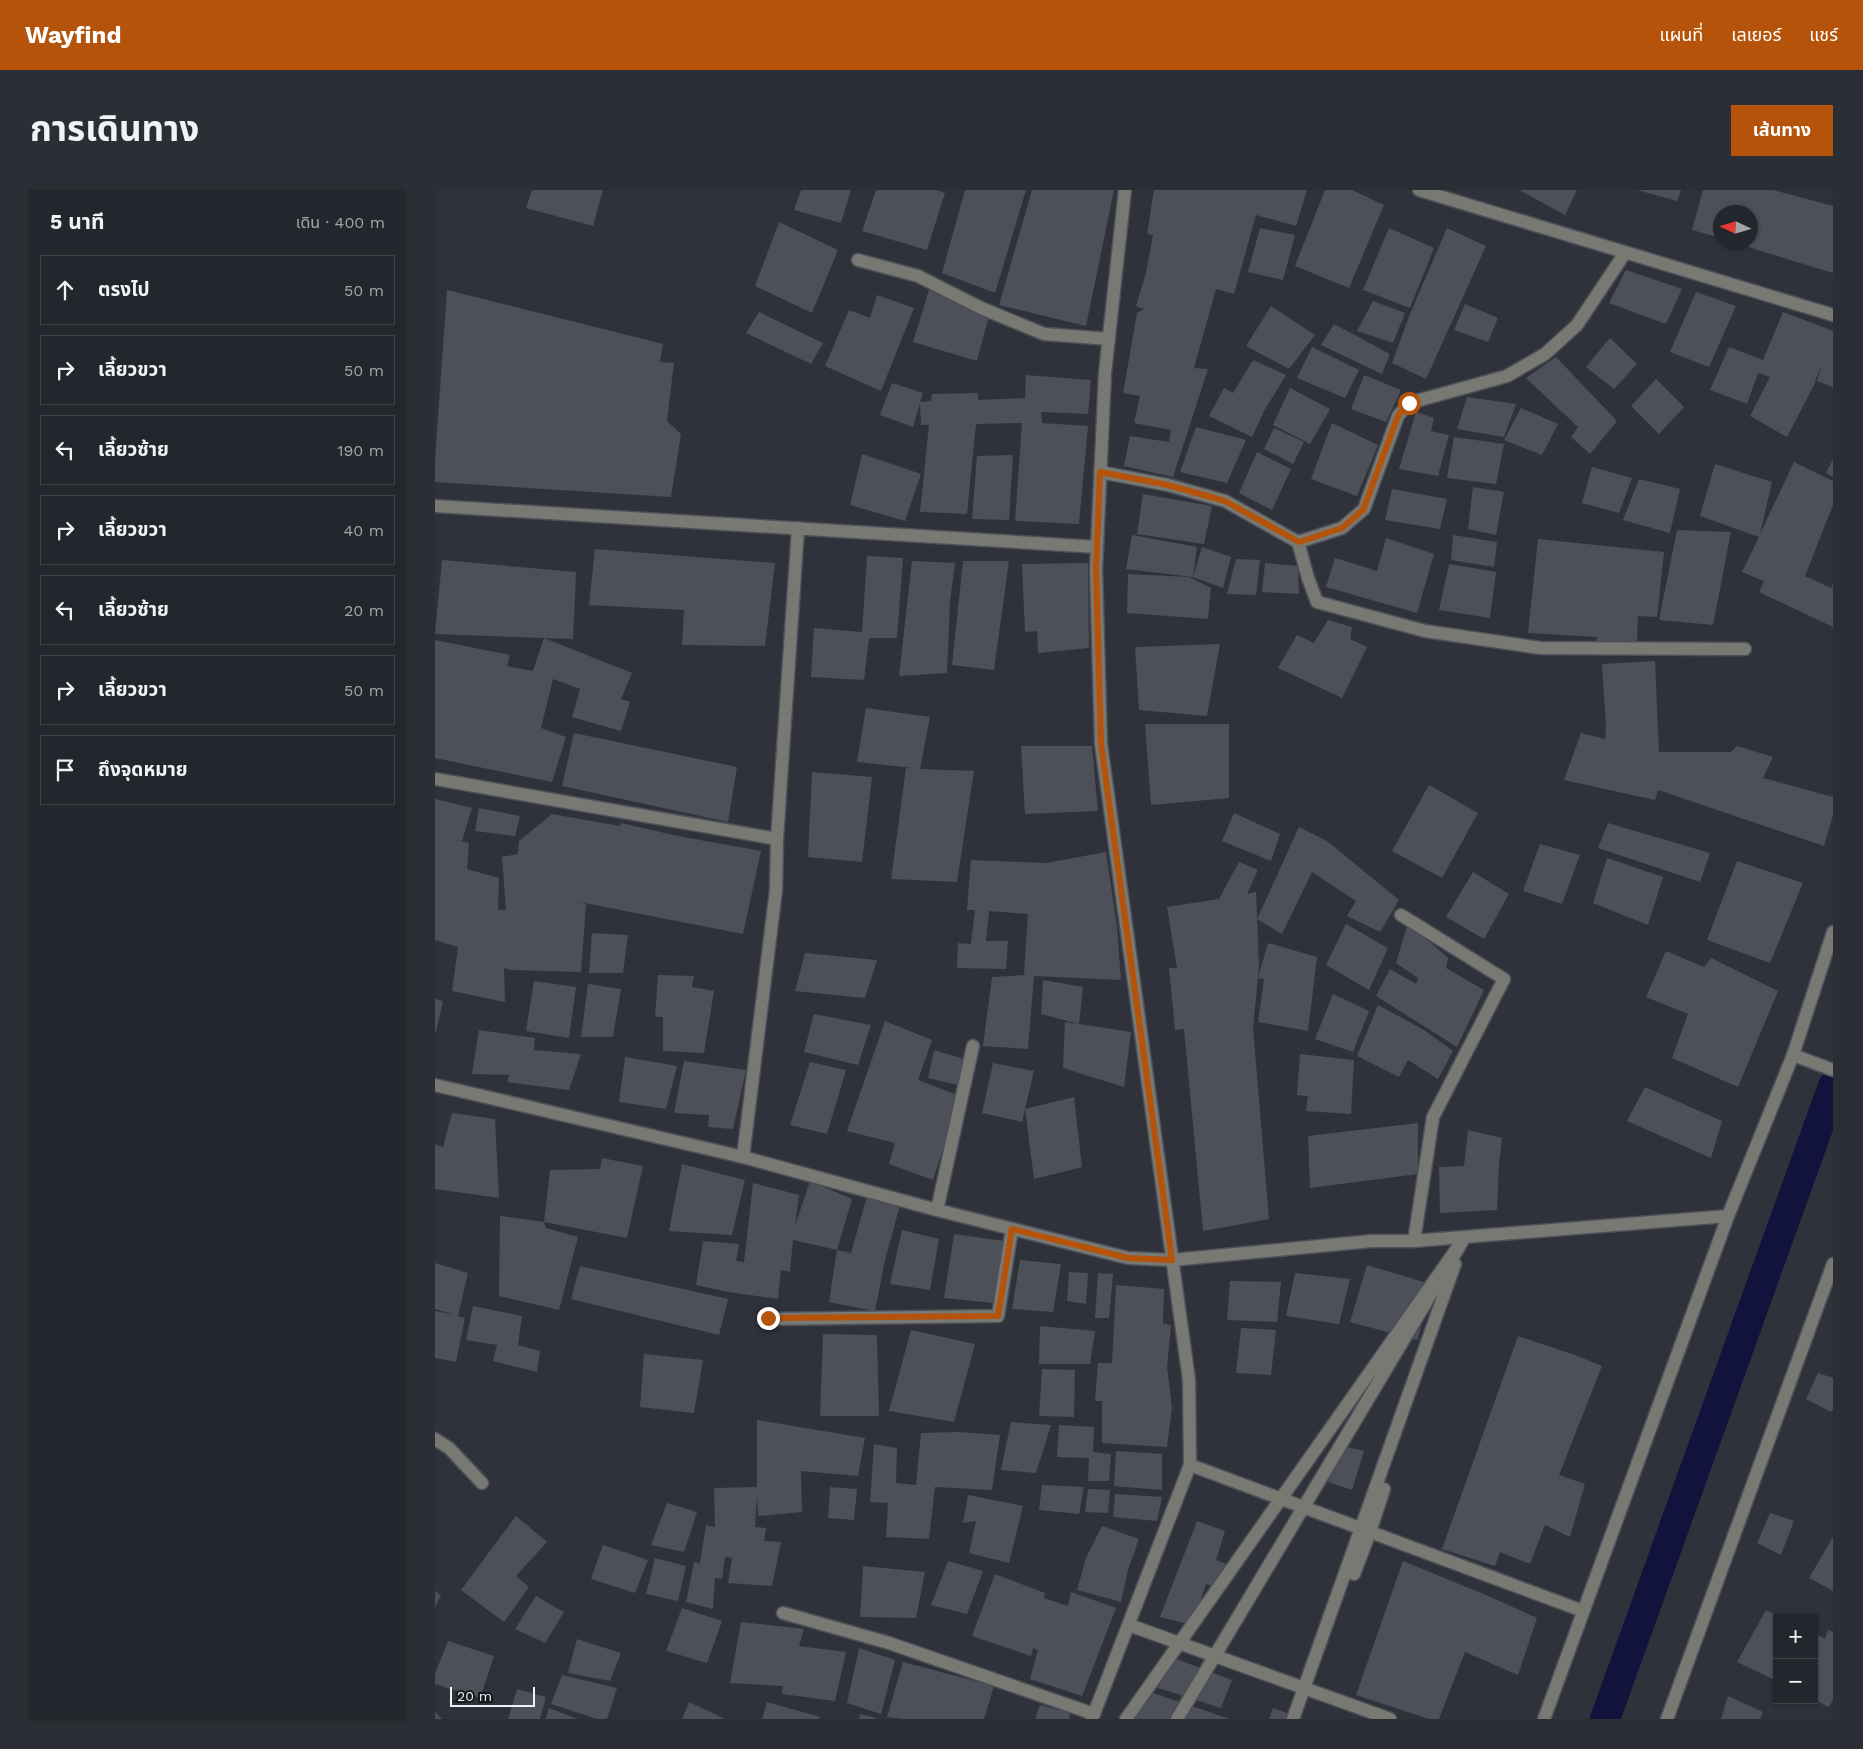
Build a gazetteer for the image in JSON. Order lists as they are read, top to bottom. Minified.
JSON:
{"scale_bar":"20 m","north":"left","page":{"header":"Wayfind","nav":["แผนที่","เลเยอร์","แชร์"],"title":"การเดินทาง","buttons":"เส้นทาง","heading":["5 นาที","เดิน · 400 m"],"list":[["ตรงไป","50 m"],["เลี้ยวขวา","50 m"],["เลี้ยวซ้าย","190 m"],["เลี้ยวขวา","40 m"],["เลี้ยวซ้าย","20 m"],["เลี้ยวขวา","50 m"],"ถึงจุดหมาย"],"map_buttons":["+","−"],"scale":"20 m"}}
